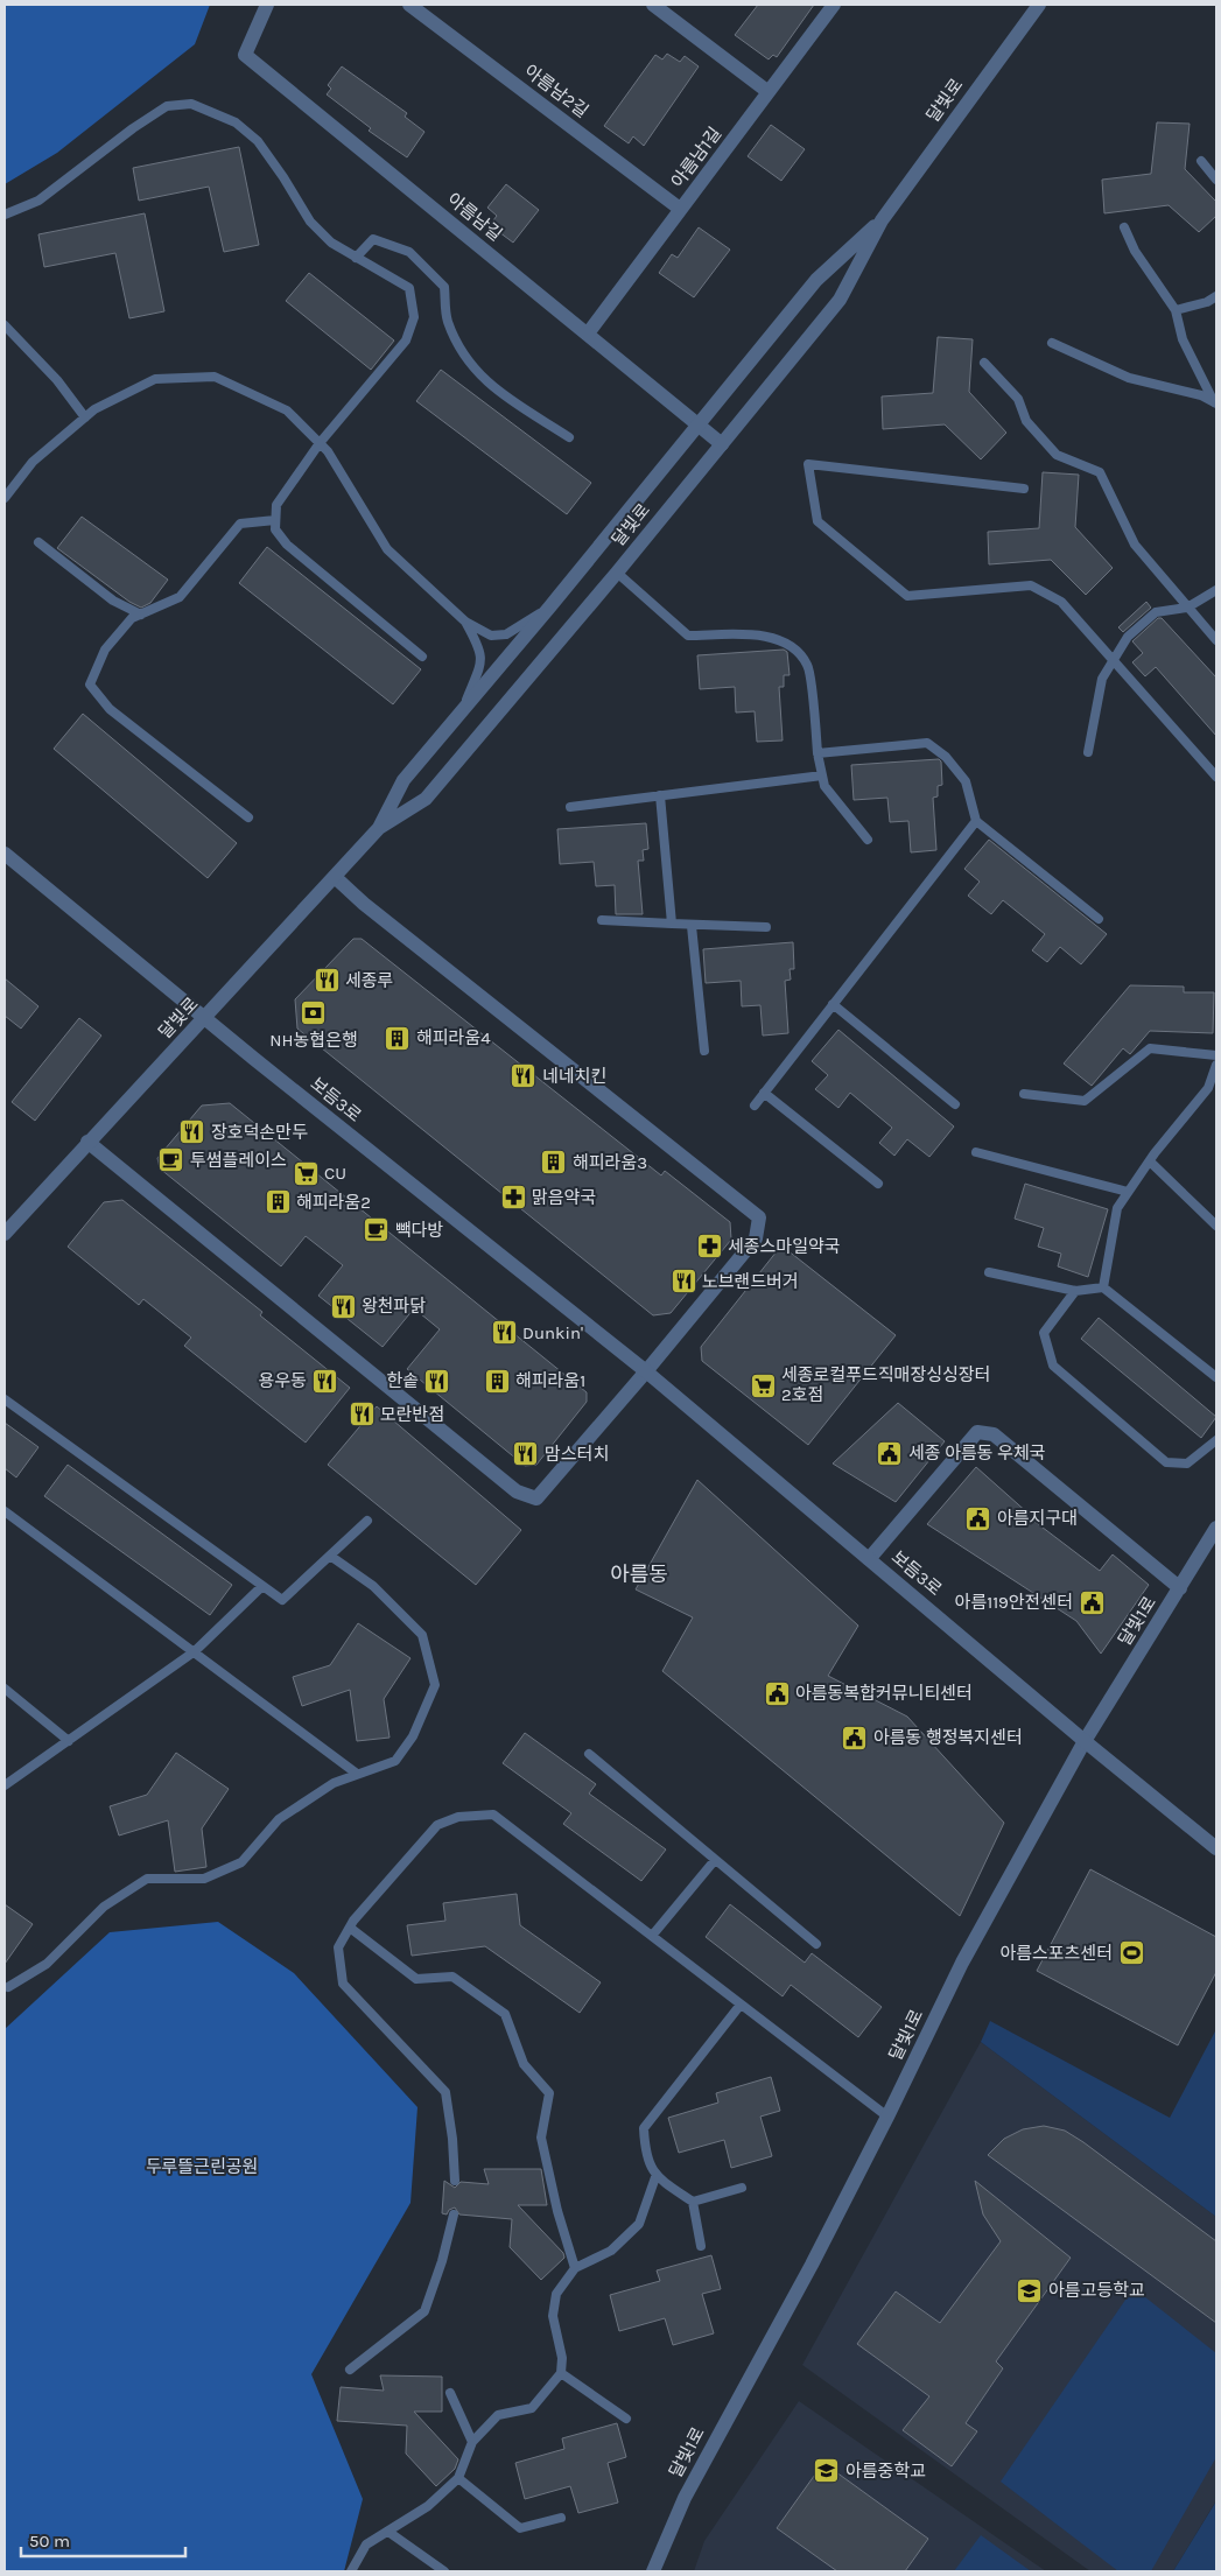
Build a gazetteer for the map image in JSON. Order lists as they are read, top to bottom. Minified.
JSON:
{"streets":{"street":["아름남2길","달빛로","아름남1길","아름남길","보듬3로","달빛1로"]},"crossings":[["아름남2길","아름남1길"],["달빛로","아름남길"],["달빛로","보듬3로"],["아름남1길","아름남길"],["보듬3로","달빛1로"]],"districts":["아름동"],"parks":["두루뜰근린공원"],"places":{"restaurant":["세종루","네네치킨","장호덕손만두","노브랜드버거","왕천파닭","Dunkin'","용우동","한솥","모란반점","맘스터치"],"bank":["NH농협은행"],"building":["해피라움4","해피라움3","해피라움2","해피라움1"],"cafe":["투썸플레이스","빽다방"],"supermarket":["CU","세종로컬푸드직매장싱싱장터 2호점"],"pharmacy":["맑음약국","세종스마일약국"],"public building":["세종 아름동 우체국","아름지구대","아름119안전센터","아름동복합커뮤니티센터","아름동 행정복지센터"],"sports":["아름스포츠센터"],"school or university":["아름고등학교","아름중학교"]},"scale_bar":"50 m"}
